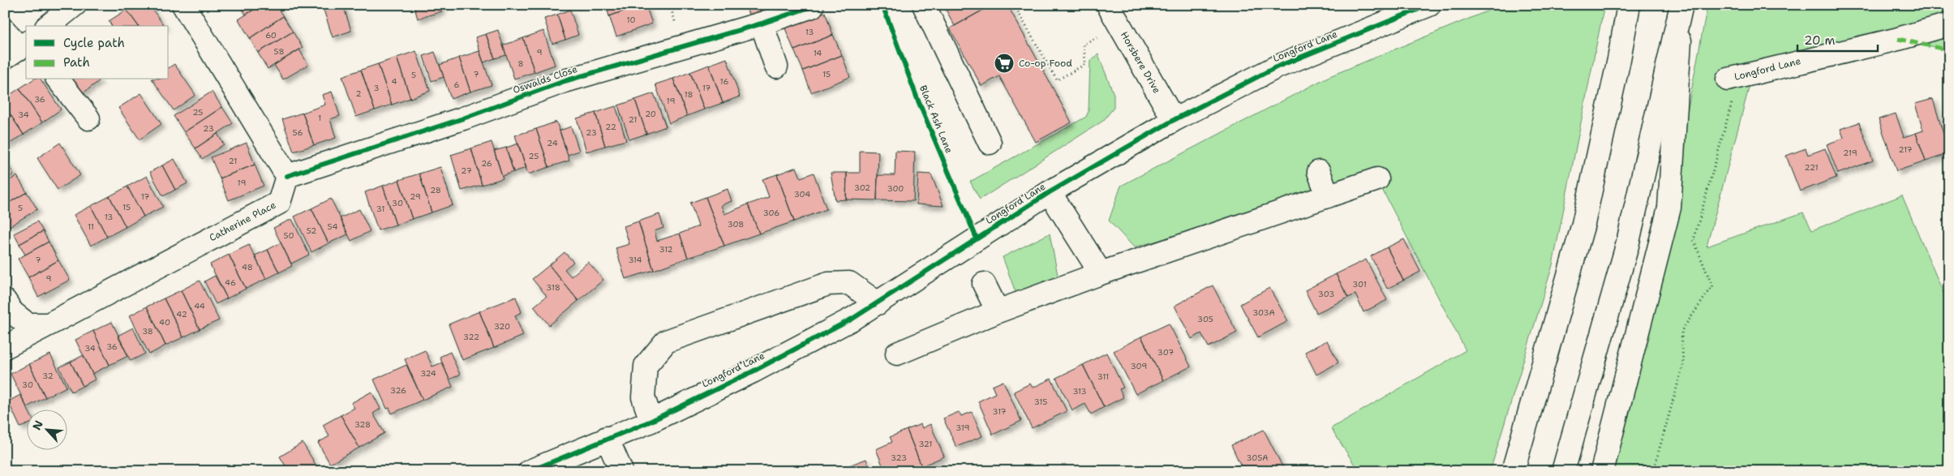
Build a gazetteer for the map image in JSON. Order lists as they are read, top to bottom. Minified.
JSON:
{"streets":{"main road":["Longford Lane","Horsbere Drive","Oswalds Close","Catherine Place"],"cycle path":["Black Ash Lane"]},"crossings":[["Longford Lane","Horsbere Drive"],["Oswalds Close","Catherine Place"]],"places":{"supermarket":["Co-op Food"]},"house_numbers":["10","13","60","58","9","14","8","7","15","5","4","16","6","3","17","2","18","36","19","25","20","34","1","21","22","23","56","23","24","217","219","25","21","26","221","27","19","302","300","28","304","17","29","30","15","5","31","306","13","308","11","54","52","50","312","7","314","48","9","46","301","318","303","44","303A","42","305","40","320","38","322","36","34","307","309","324","32","311","30","326","313","315","317","328","319","321","323","305A"],"legend":["Cycle path","Path"],"scale_bar":"20 m","north":"top left"}
